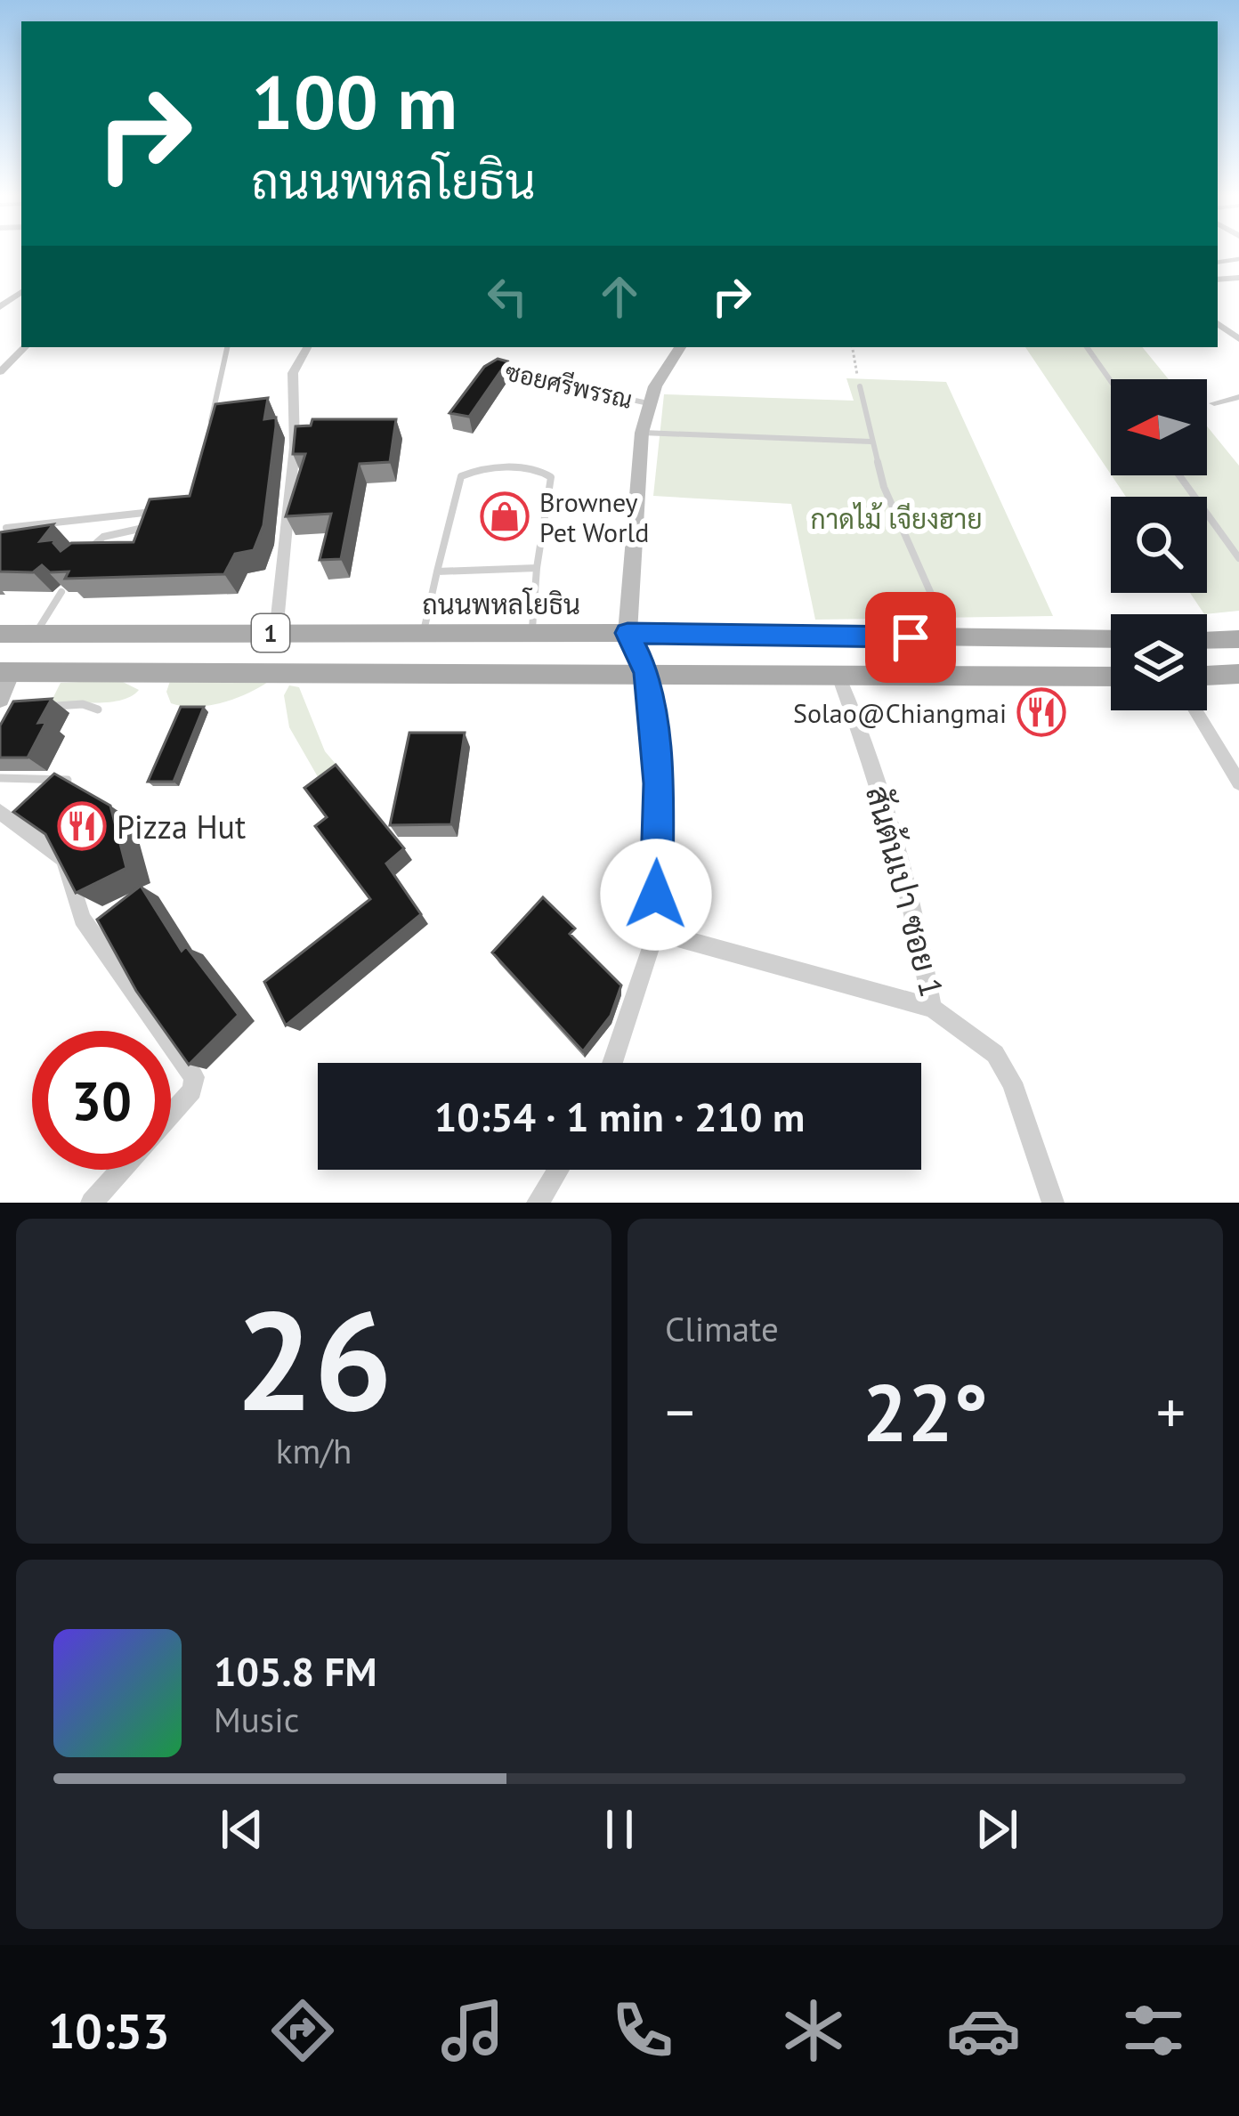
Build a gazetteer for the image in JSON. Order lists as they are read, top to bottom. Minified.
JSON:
{"streets":{"main road":["ถนนพหลโยธิน","1"],"street":["ซอยศรีพรรณ","สันต้นเปา ซอย 1"]},"crossings":[["1","สันต้นเปา ซอย 1"]],"parks":["กาดไม้ เจียงฮาย"],"places":{"shop":["Browney Pet World"],"restaurant":["Solao@Chiangmai","Pizza Hut"]},"north":"left","page":{"turn":["100 m","ถนนพหลโยธิน"],"limit":"30","trip":"10:54 · 1 min · 210 m","tile":[["26","km/h"],"Climate"],"heat":["−","22°","+"],"song":["105.8 FM","Music"],"tabs":"10:53"}}
